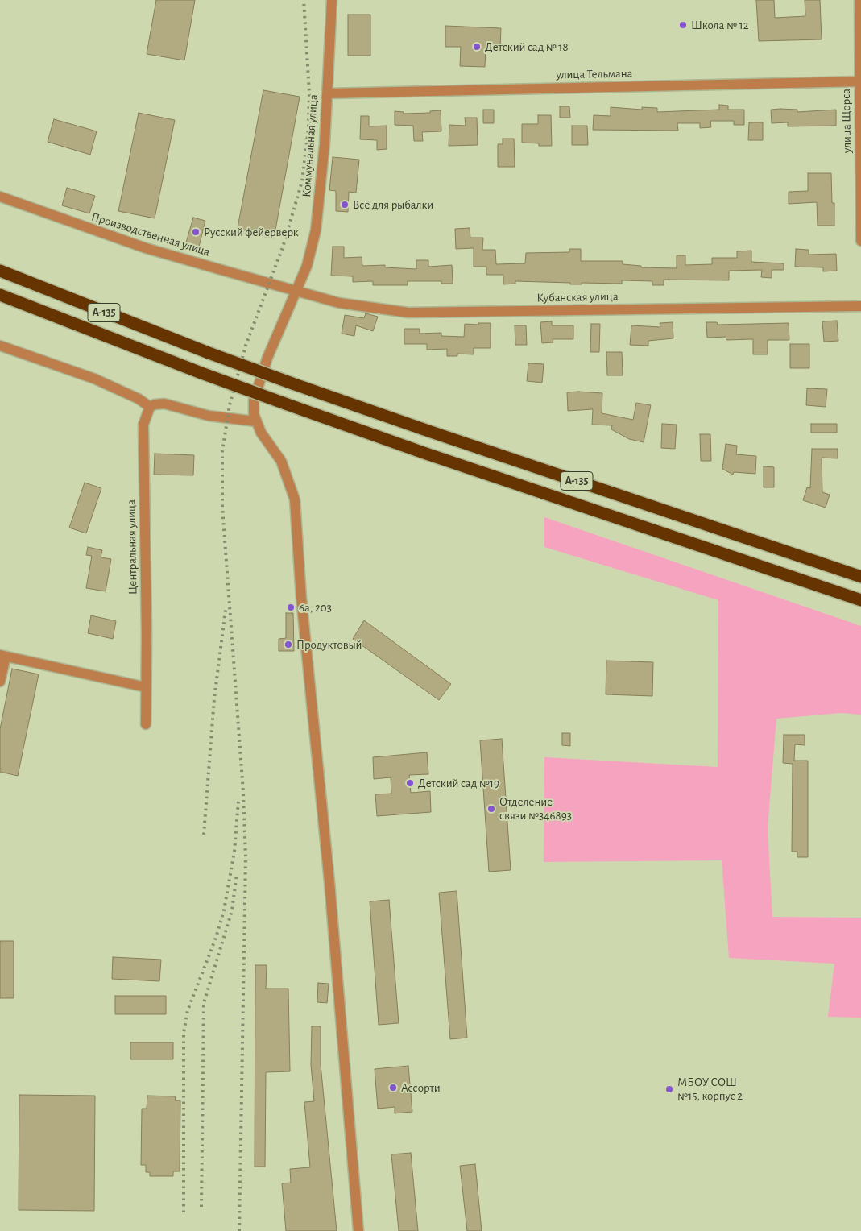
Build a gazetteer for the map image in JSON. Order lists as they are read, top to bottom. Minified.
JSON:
{"streets":{"highway":["А-135"],"street":["улица Тельмана","улица Щорса","Коммунальная улица","Производственная улица","Кубанская улица","Центральная улица"]},"crossings":[["улица Тельмана","улица Щорса"],["улица Тельмана","Коммунальная улица"],["Коммунальная улица","Производственная улица"],["Коммунальная улица","Кубанская улица"],["Производственная улица","Кубанская улица"]],"places":["Школа № 12","Детский сад № 18","Всё для рыбалки","Русский фейерверк","6a, 203","Продуктовый","Детский сад №19","Отделение связи №346893","Ассорти","МБОУ СОШ №15, корпус 2"]}
